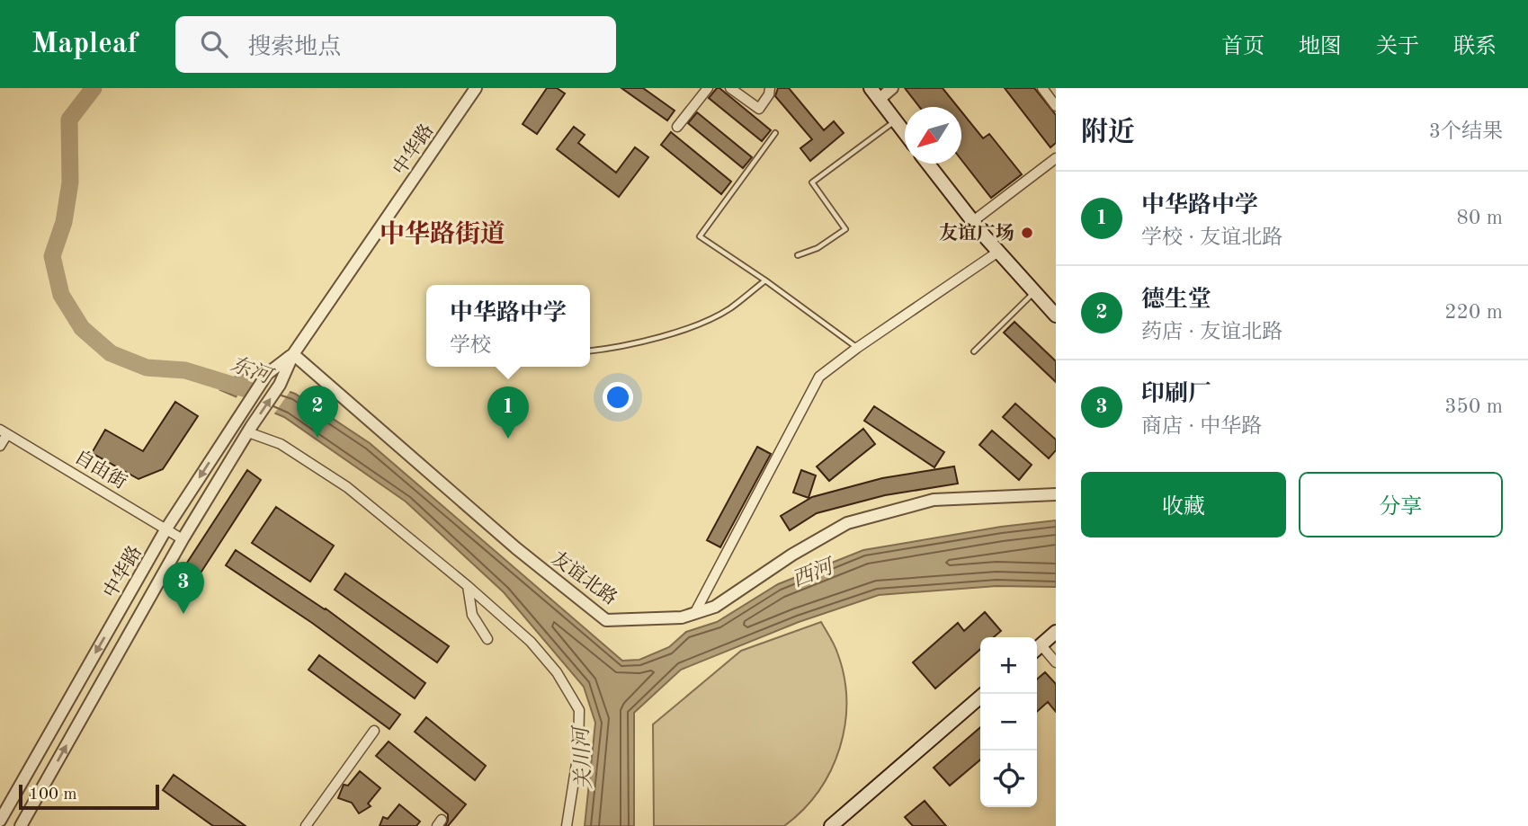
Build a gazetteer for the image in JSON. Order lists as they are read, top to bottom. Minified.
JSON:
{"streets":{"street":["中华路","自由街","友谊北路"]},"crossings":[["中华路","自由街"],["中华路","友谊北路"]],"districts":["中华路街道"],"water":["东河","西河","关川河"],"places":["友谊广场"],"scale_bar":"100 m","north":"bottom left","page":{"header":"Mapleaf","search":"搜索地点","nav":["首页","地图","关于","联系"],"heading":["附近","3个结果"],"list":[{"mark":"1","name":"中华路中学","note":"学校 · 友谊北路","value":"80 m"},{"mark":"2","name":"德生堂","note":"药店 · 友谊北路","value":"220 m"},{"mark":"3","name":"印刷厂","note":"商店 · 中华路","value":"350 m"}],"popup":["中华路中学","学校"],"pins":["2","1","3"],"buttons":["收藏","分享"],"map_buttons":["+","−"],"scale":"100 m"}}
